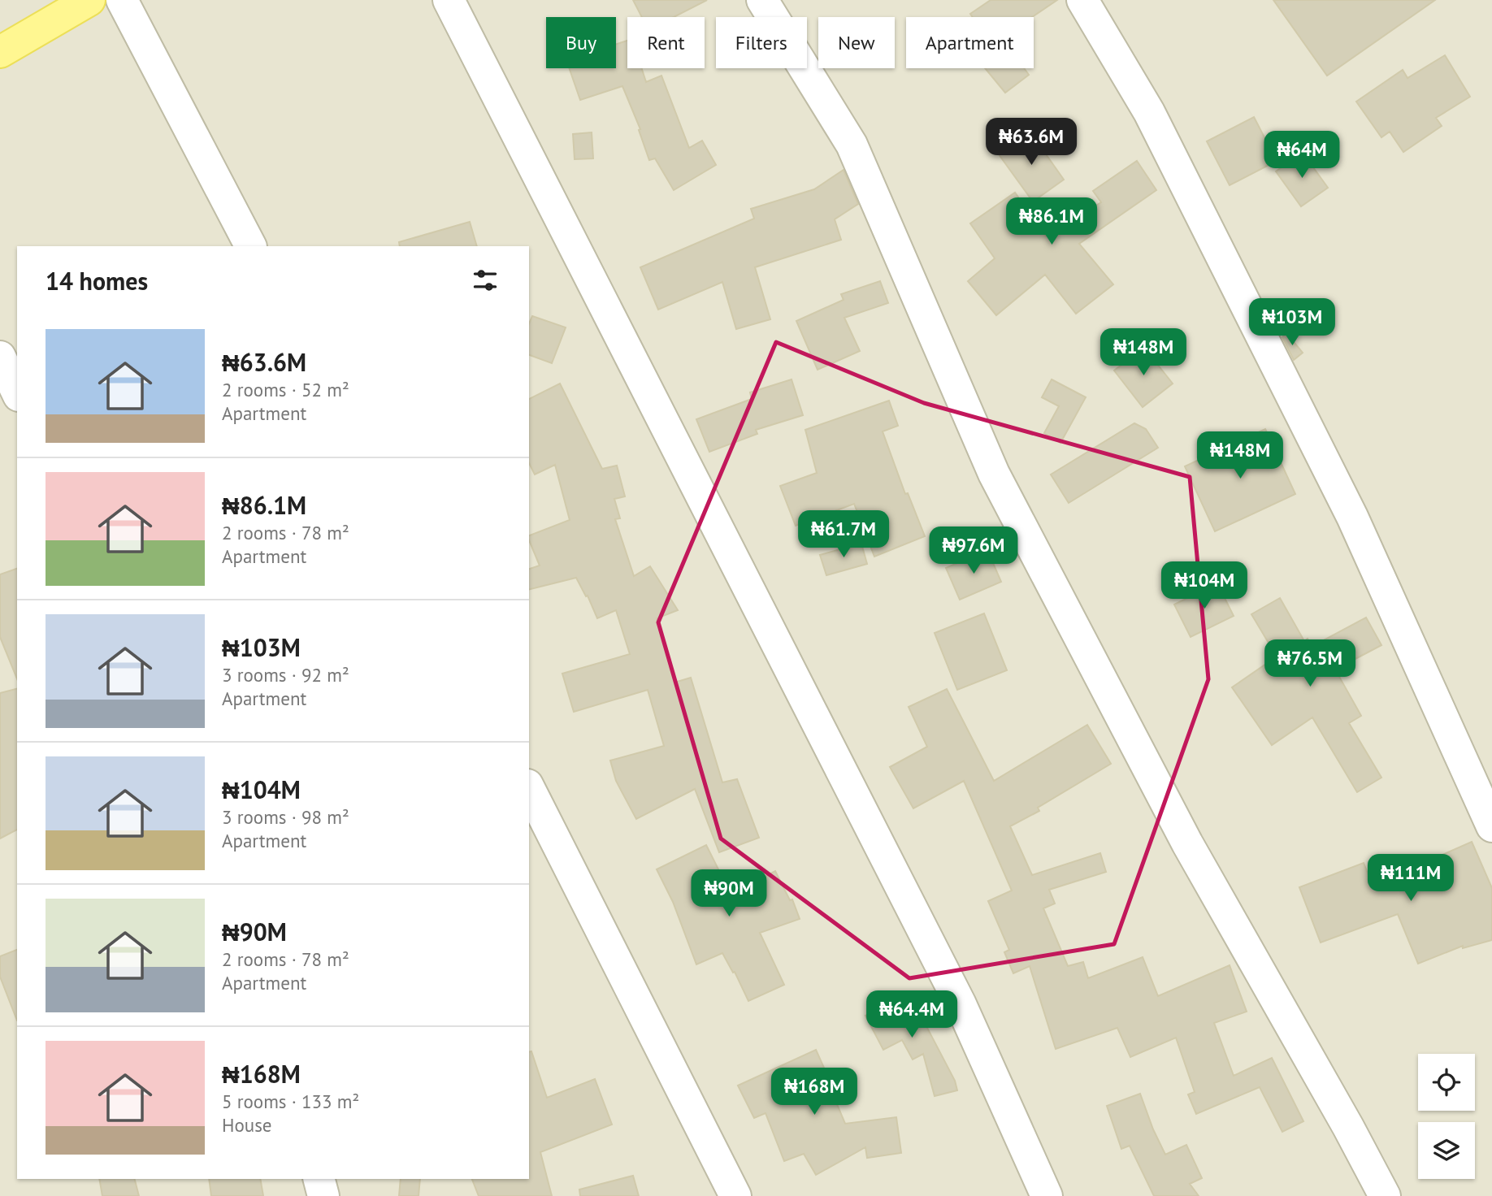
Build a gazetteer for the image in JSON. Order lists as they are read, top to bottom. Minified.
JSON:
{"page":{"chip":["Buy","Rent","Filters","New","Apartment"],"price":["₦63.6M","₦64M","₦86.1M","₦103M","₦148M","₦148M","₦61.7M","₦97.6M","₦104M","₦76.5M","₦111M","₦90M","₦64.4M","₦168M"],"heading":"14 homes","list":[{"name":"₦63.6M","note":"2 rooms · 52 m² · Apartment"},{"name":"₦86.1M","note":"2 rooms · 78 m² · Apartment"},{"name":"₦103M","note":"3 rooms · 92 m² · Apartment"},{"name":"₦104M","note":"3 rooms · 98 m² · Apartment"},{"name":"₦90M","note":"2 rooms · 78 m² · Apartment"},{"name":"₦168M","note":"5 rooms · 133 m² · House"}]}}
